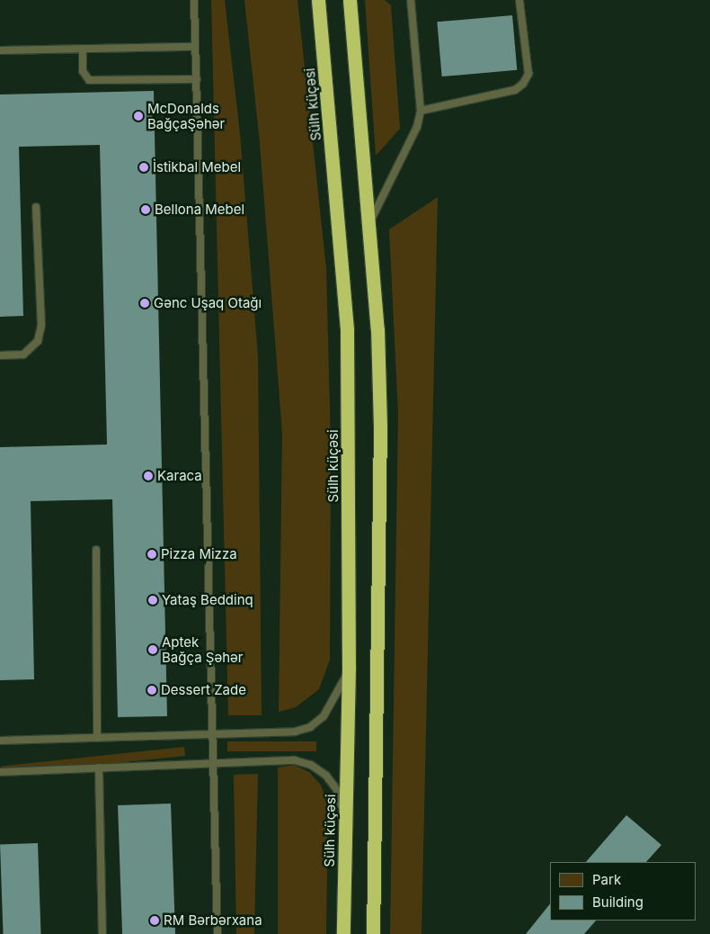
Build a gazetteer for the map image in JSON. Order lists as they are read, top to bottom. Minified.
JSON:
{"streets":{"highway":["Sülh küçəsi"]},"places":["McDonalds BağçaŞəhər","İstikbal Mebel","Bellona Mebel","Gənc Uşaq Otağı","Karaca","Pizza Mizza","Yataş Beddinq","Aptek Bağça Şəhər","Dessert Zade","RM Bərbərxana"],"legend":["Park","Building"]}
